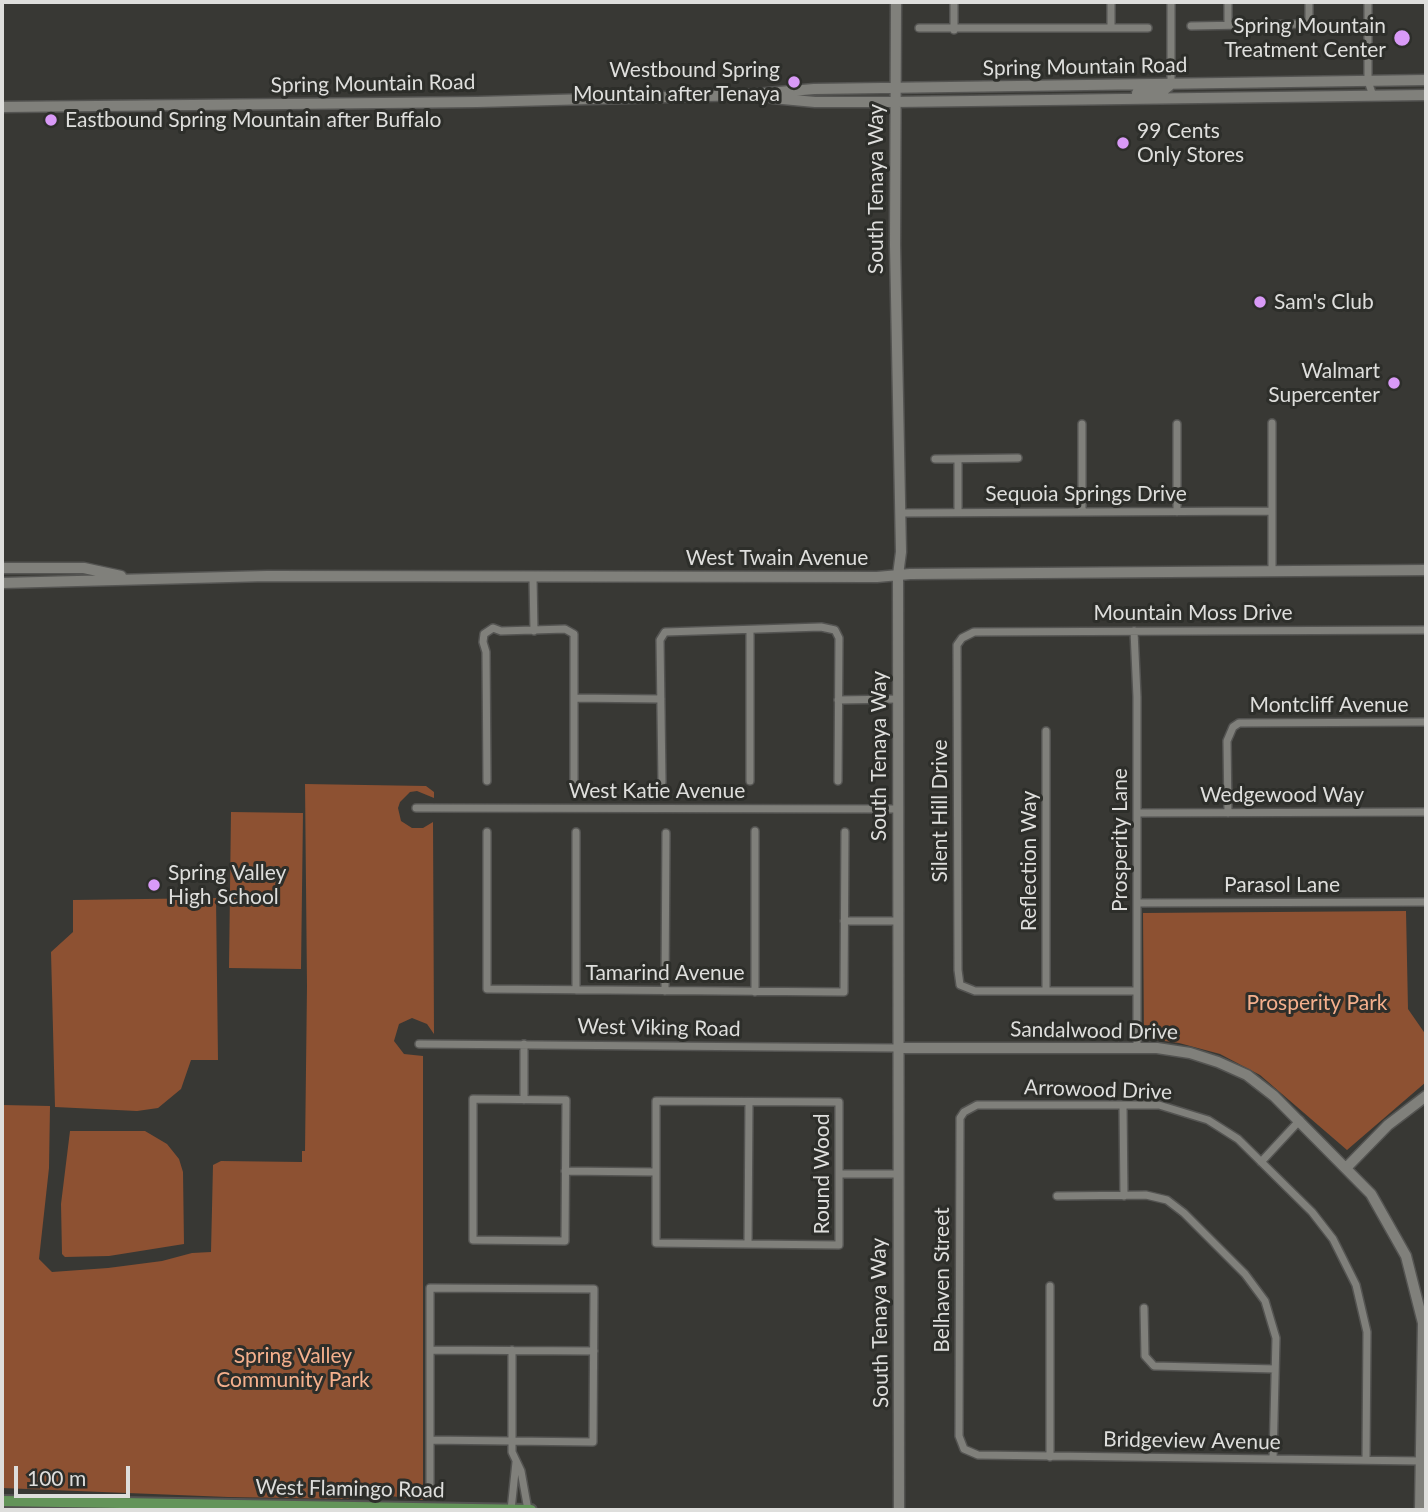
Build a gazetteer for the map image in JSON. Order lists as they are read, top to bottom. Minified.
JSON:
{"streets":{"main road":["West Flamingo Road"],"street":["Spring Mountain Road","South Tenaya Way","Sequoia Springs Drive","West Twain Avenue","Mountain Moss Drive","Montcliff Avenue","West Katie Avenue","Wedgewood Way","Silent Hill Drive","Prosperity Lane","Reflection Way","Parasol Lane","Tamarind Avenue","West Viking Road","Sandalwood Drive","Arrowood Drive","Round Wood","Belhaven Street","Bridgeview Avenue"]},"crossings":[["Spring Mountain Road","South Tenaya Way"],["South Tenaya Way","Sequoia Springs Drive"],["South Tenaya Way","West Twain Avenue"],["South Tenaya Way","West Katie Avenue"],["South Tenaya Way","West Viking Road"],["South Tenaya Way","Sandalwood Drive"],["Mountain Moss Drive","Silent Hill Drive"],["Mountain Moss Drive","Prosperity Lane"],["Montcliff Avenue","Wedgewood Way"],["Wedgewood Way","Prosperity Lane"],["Silent Hill Drive","Reflection Way"],["Prosperity Lane","Parasol Lane"],["Prosperity Lane","Sandalwood Drive"],["West Viking Road","Sandalwood Drive"],["Sandalwood Drive","Bridgeview Avenue"],["Arrowood Drive","Belhaven Street"],["Arrowood Drive","Bridgeview Avenue"],["Belhaven Street","Bridgeview Avenue"]],"parks":["Prosperity Park","Spring Valley Community Park"],"places":["Spring Mountain Treatment Center","Westbound Spring Mountain after Tenaya","Eastbound Spring Mountain after Buffalo","99 Cents Only Stores","Sam's Club","Walmart Supercenter","Spring Valley High School"],"scale_bar":"100 m"}
